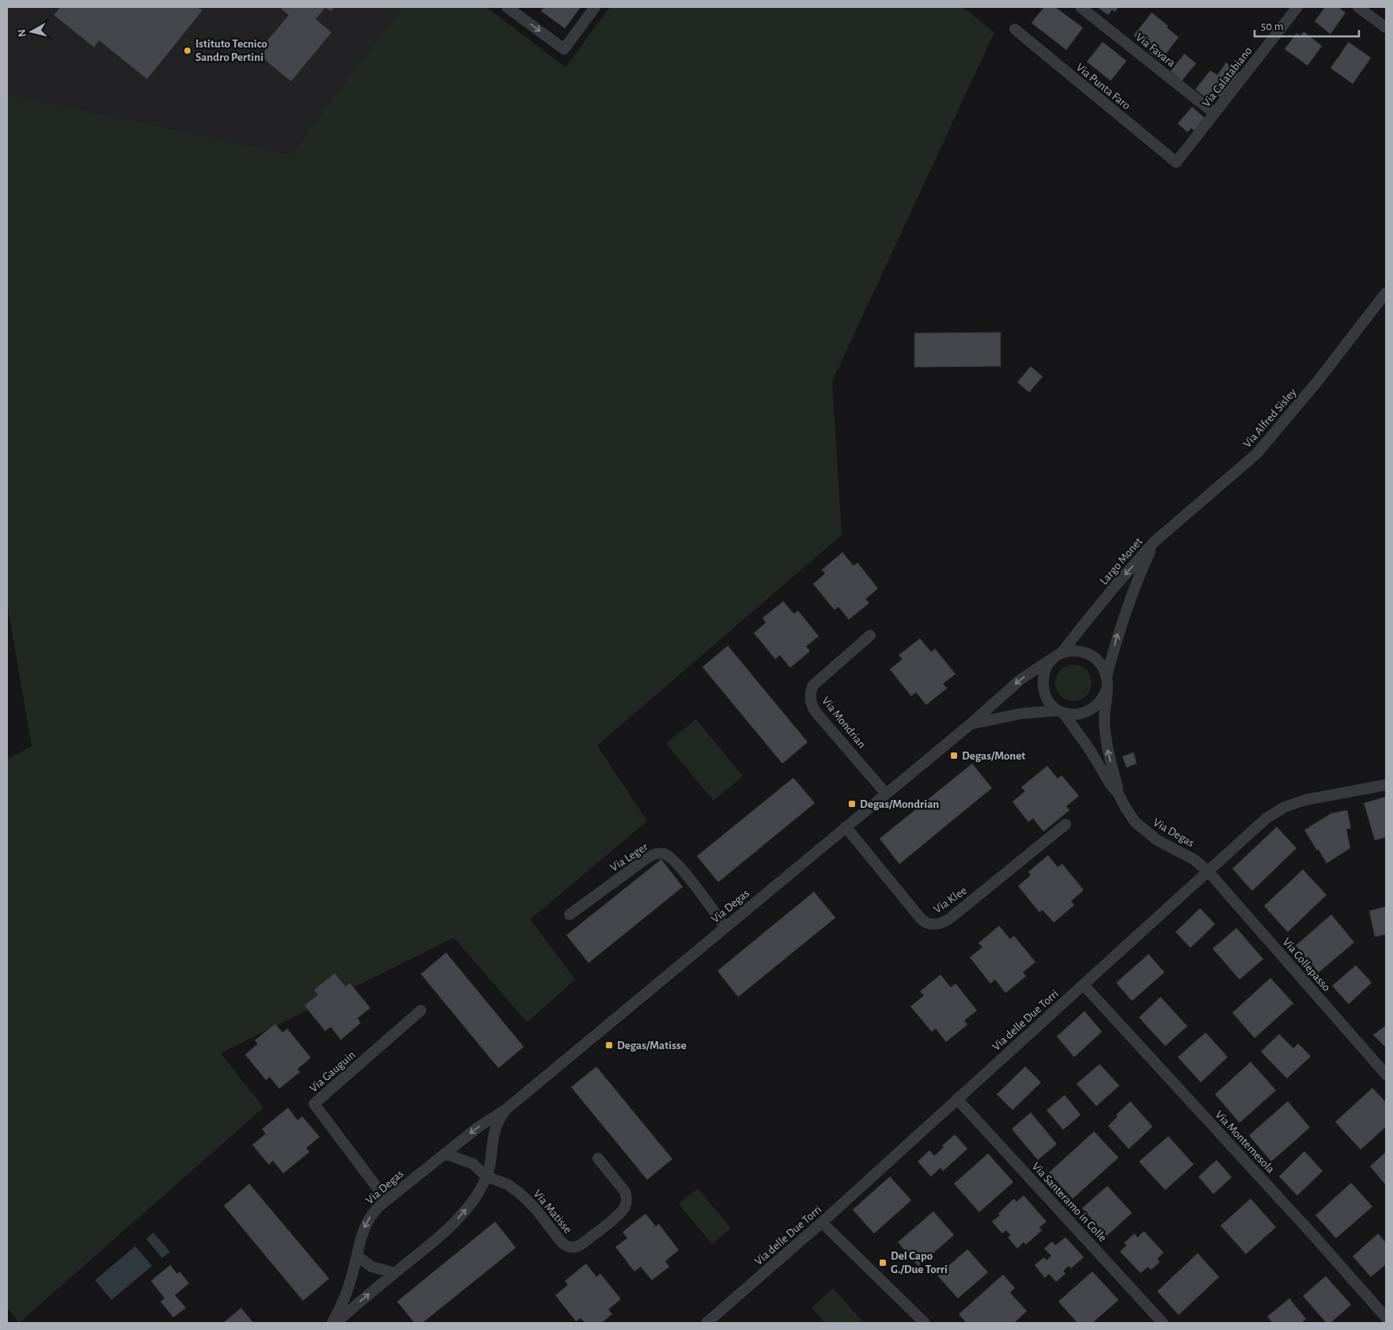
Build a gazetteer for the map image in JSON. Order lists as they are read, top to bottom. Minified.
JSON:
{"streets":{"street":["Via Favara","Via Calatabiano","Via Punta Faro","Via Alfred Sisley","Largo Monet","Via Mondrian","Via Degas","Via Leger","Via Klee","Via Collepasso","Via delle Due Torri","Via Gauguin","Via Montemesola","Via Santeramo in Colle","Via Matisse"]},"crossings":[["Via Favara","Via Calatabiano"],["Via Calatabiano","Via Punta Faro"],["Via Alfred Sisley","Largo Monet"],["Largo Monet","Via Degas"],["Via Mondrian","Via Degas"],["Via Degas","Via Leger"],["Via Degas","Via Klee"],["Via Degas","Via Collepasso"],["Via Degas","Via delle Due Torri"],["Via Degas","Via Gauguin"],["Via Degas","Via Matisse"],["Via Collepasso","Via delle Due Torri"],["Via delle Due Torri","Via Montemesola"],["Via delle Due Torri","Via Santeramo in Colle"]],"places":{"other":["Istituto Tecnico Sandro Pertini"],"transit":["Degas/Monet","Degas/Mondrian","Degas/Matisse","Del Capo G./Due Torri"]},"scale_bar":"50 m","north":"left"}
